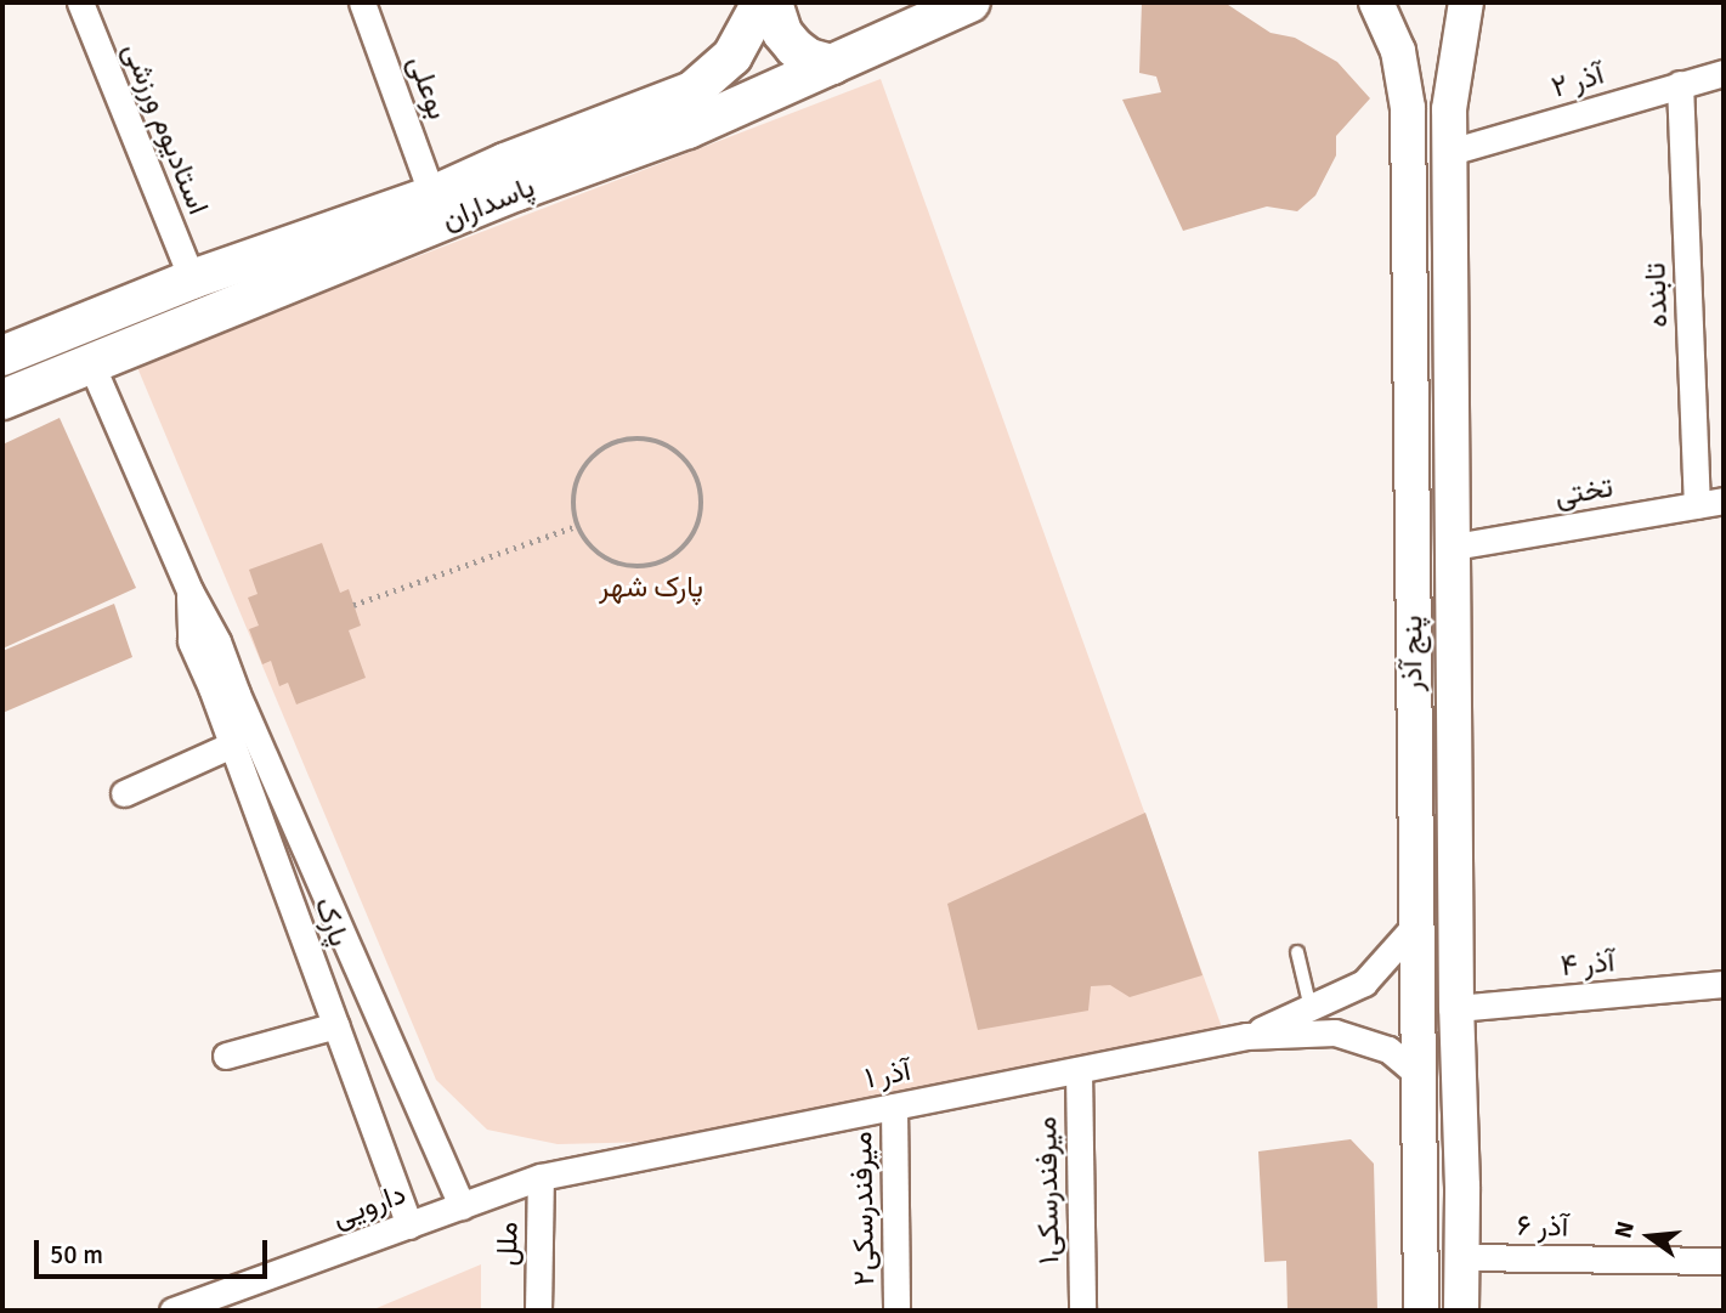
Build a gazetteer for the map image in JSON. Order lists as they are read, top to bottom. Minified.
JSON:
{"streets":{"main road":["پاسداران","پنج آذر"],"street":["۲ آذر","بوعلی","استادیوم ورزشی","تابنده","تختی","پارک","آذر ۴","۱ آذر","میرفندرسکی۱","دارویی","میرفندرسکی۲","آذر ۶","ملل"]},"crossings":[["۲ آذر","تابنده"],["۲ آذر","پنج آذر"],["بوعلی","پاسداران"],["استادیوم ورزشی","پاسداران"],["تابنده","تختی"],["تختی","پنج آذر"],["پنج آذر","آذر ۴"],["پنج آذر","آذر ۶"],["پارک","دارویی"],["۱ آذر","میرفندرسکی۱"],["۱ آذر","دارویی"],["۱ آذر","میرفندرسکی۲"],["۱ آذر","ملل"],["دارویی","ملل"]],"parks":["پارک شهر"],"scale_bar":"50 m","north":"left"}
